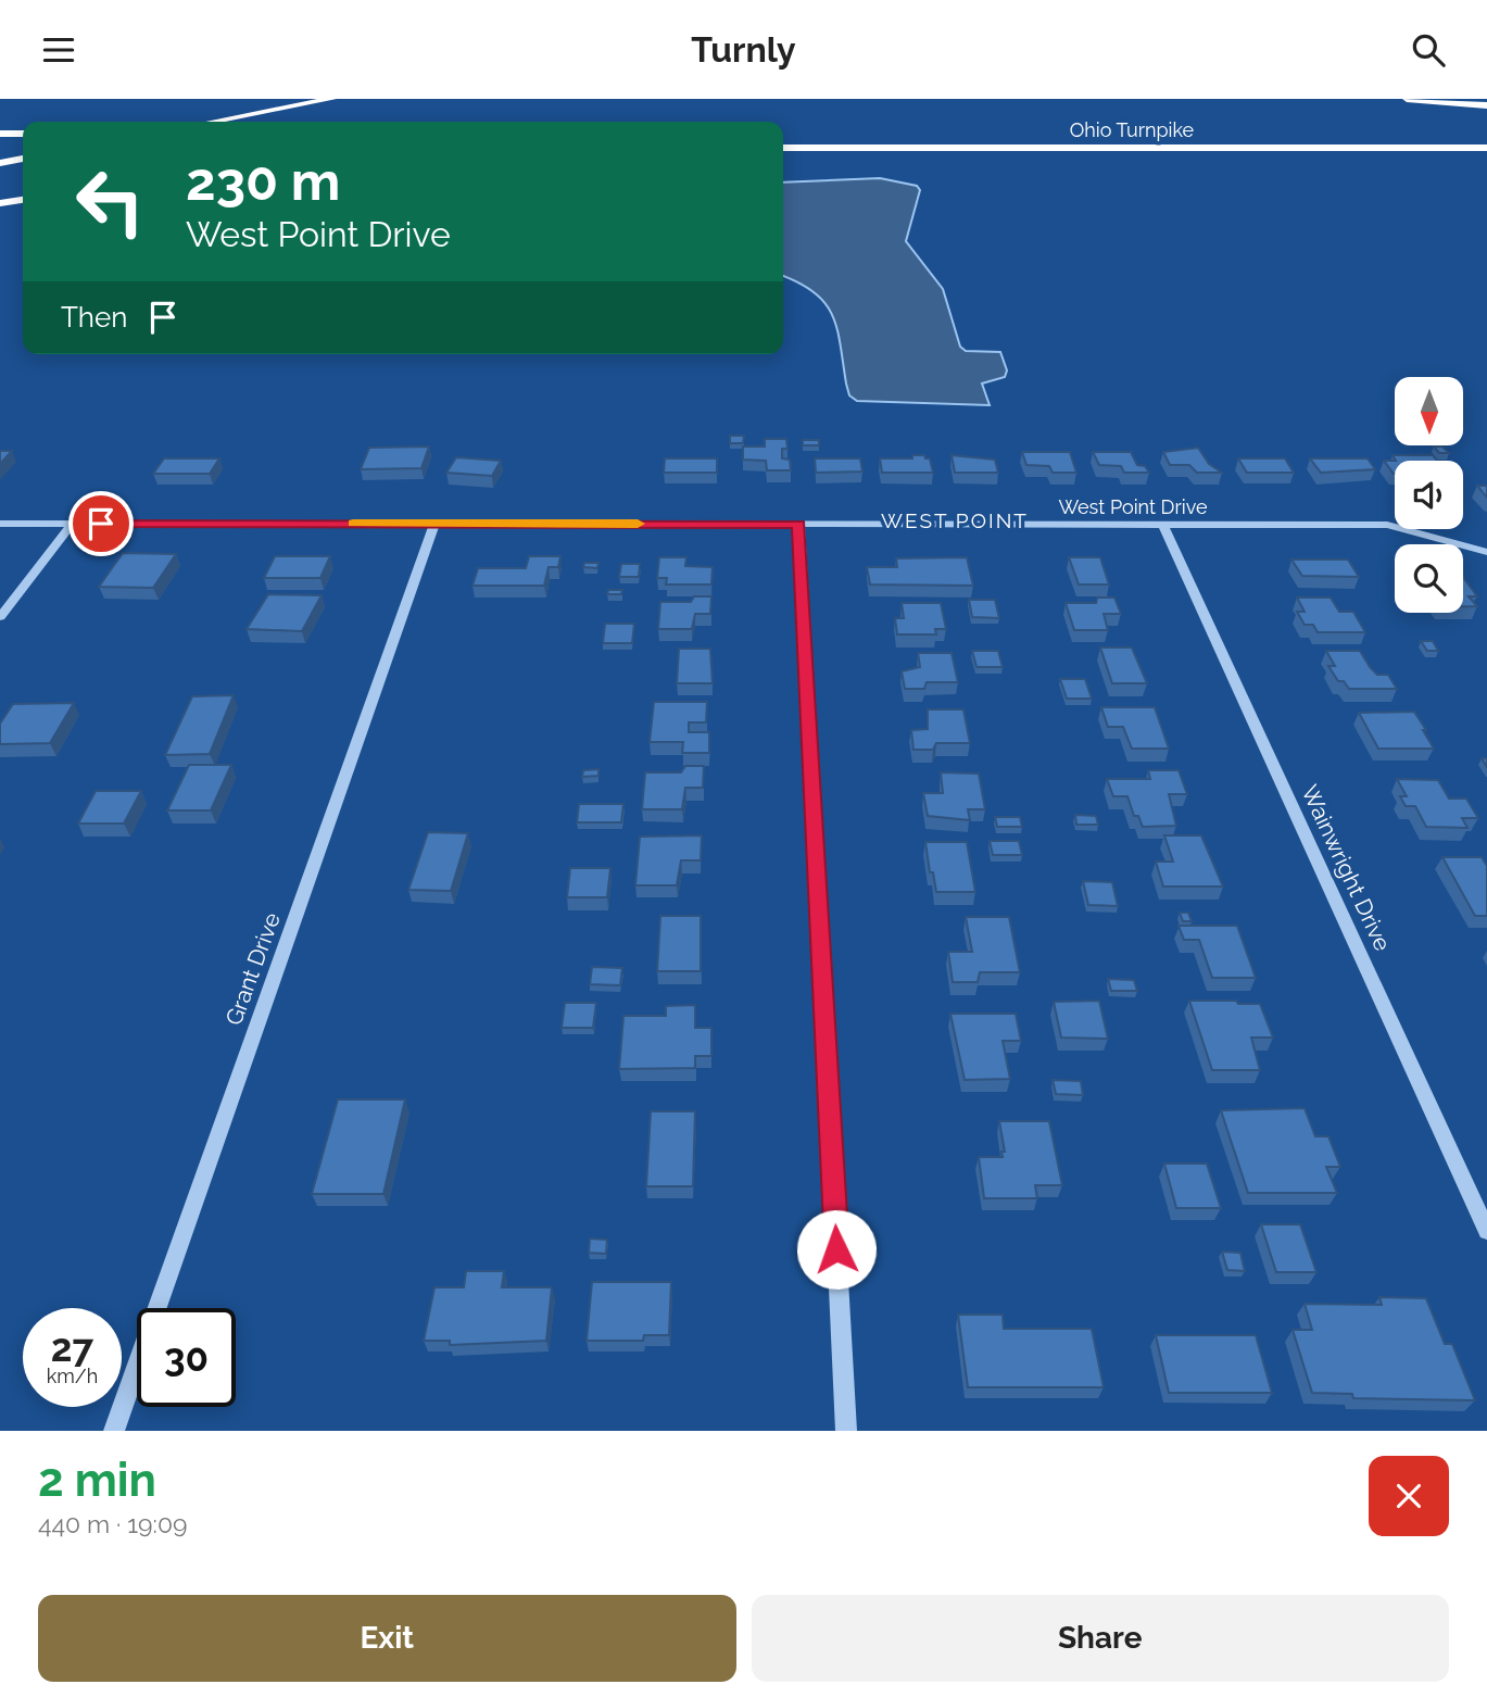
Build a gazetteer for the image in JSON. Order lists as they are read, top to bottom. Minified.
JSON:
{"streets":{"highway":["Ohio Turnpike"],"street":["West Point Drive","Wainwright Drive","Grant Drive"]},"crossings":[["West Point Drive","Wainwright Drive"],["West Point Drive","Grant Drive"]],"districts":["WEST POINT"],"north":"bottom","page":{"header":"Turnly","turn":["230 m","West Point Drive"],"then":"Then","speed":"27 km/h","limit":"30","heading":["2 min","440 m · 19:09"],"buttons":["Exit","Share"]}}
